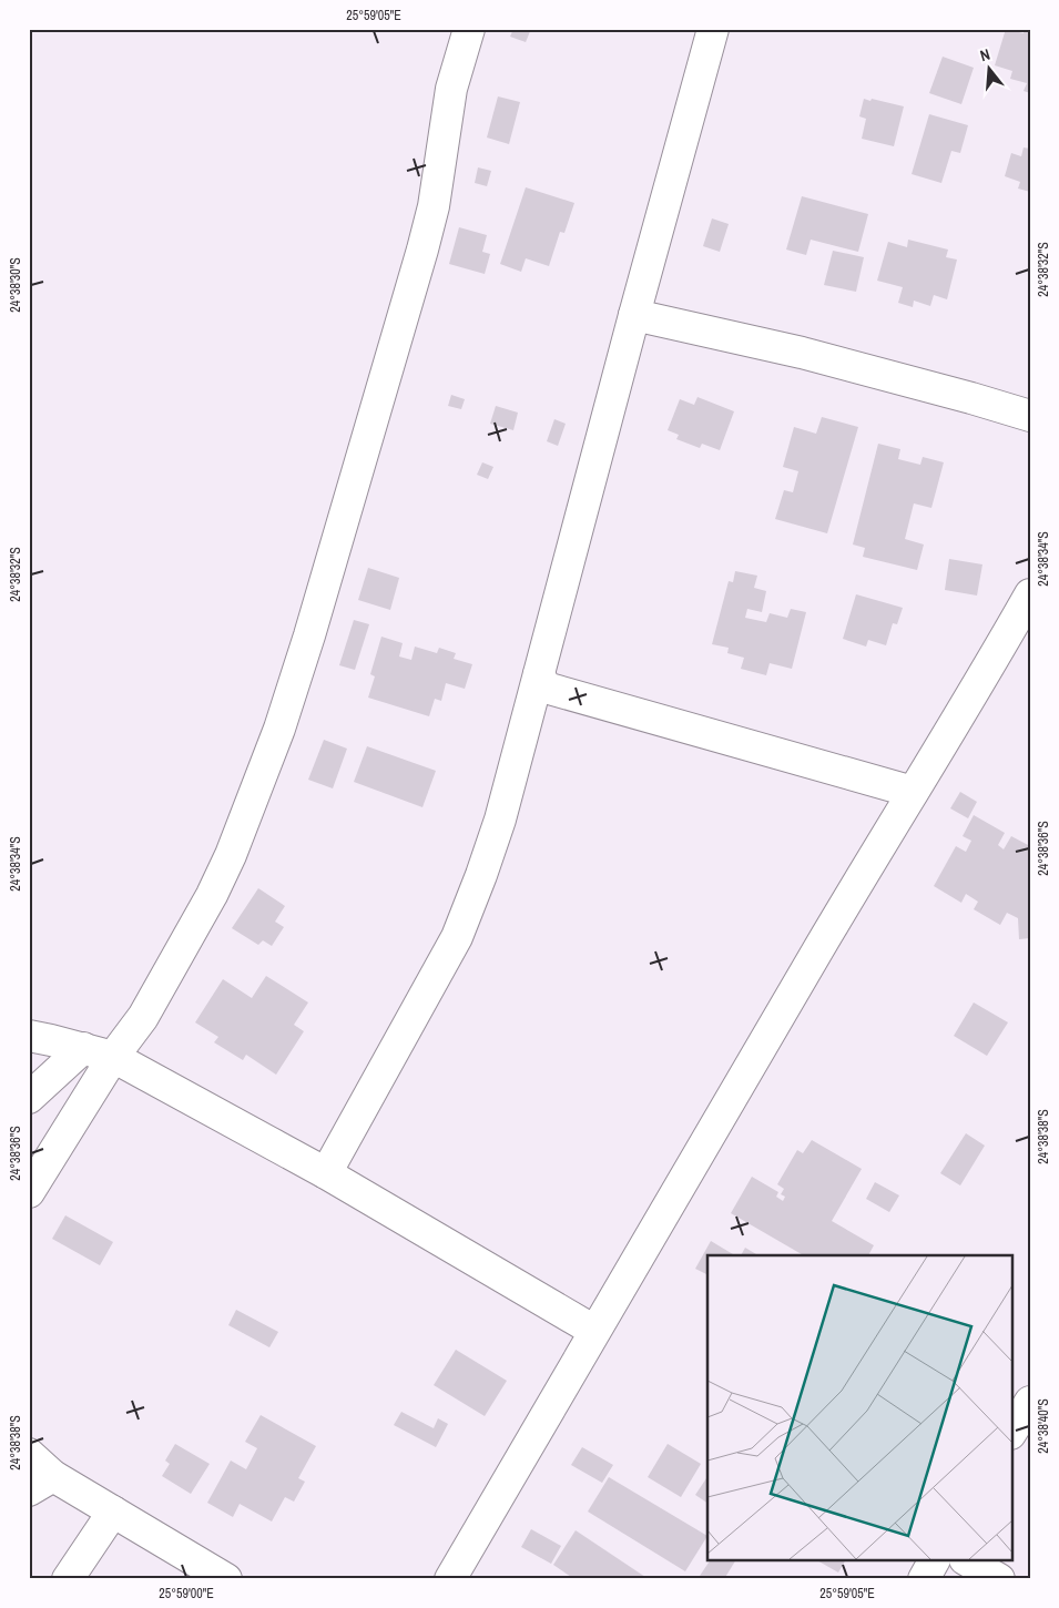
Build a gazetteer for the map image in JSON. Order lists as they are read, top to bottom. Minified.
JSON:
{"north":"top","coordinates":["25°59'05\"E","24°38'32\"S","24°38'30\"S","24°38'34\"S","24°38'36\"S","24°38'38\"S","24°38'40\"S","25°59'00\"E"]}
